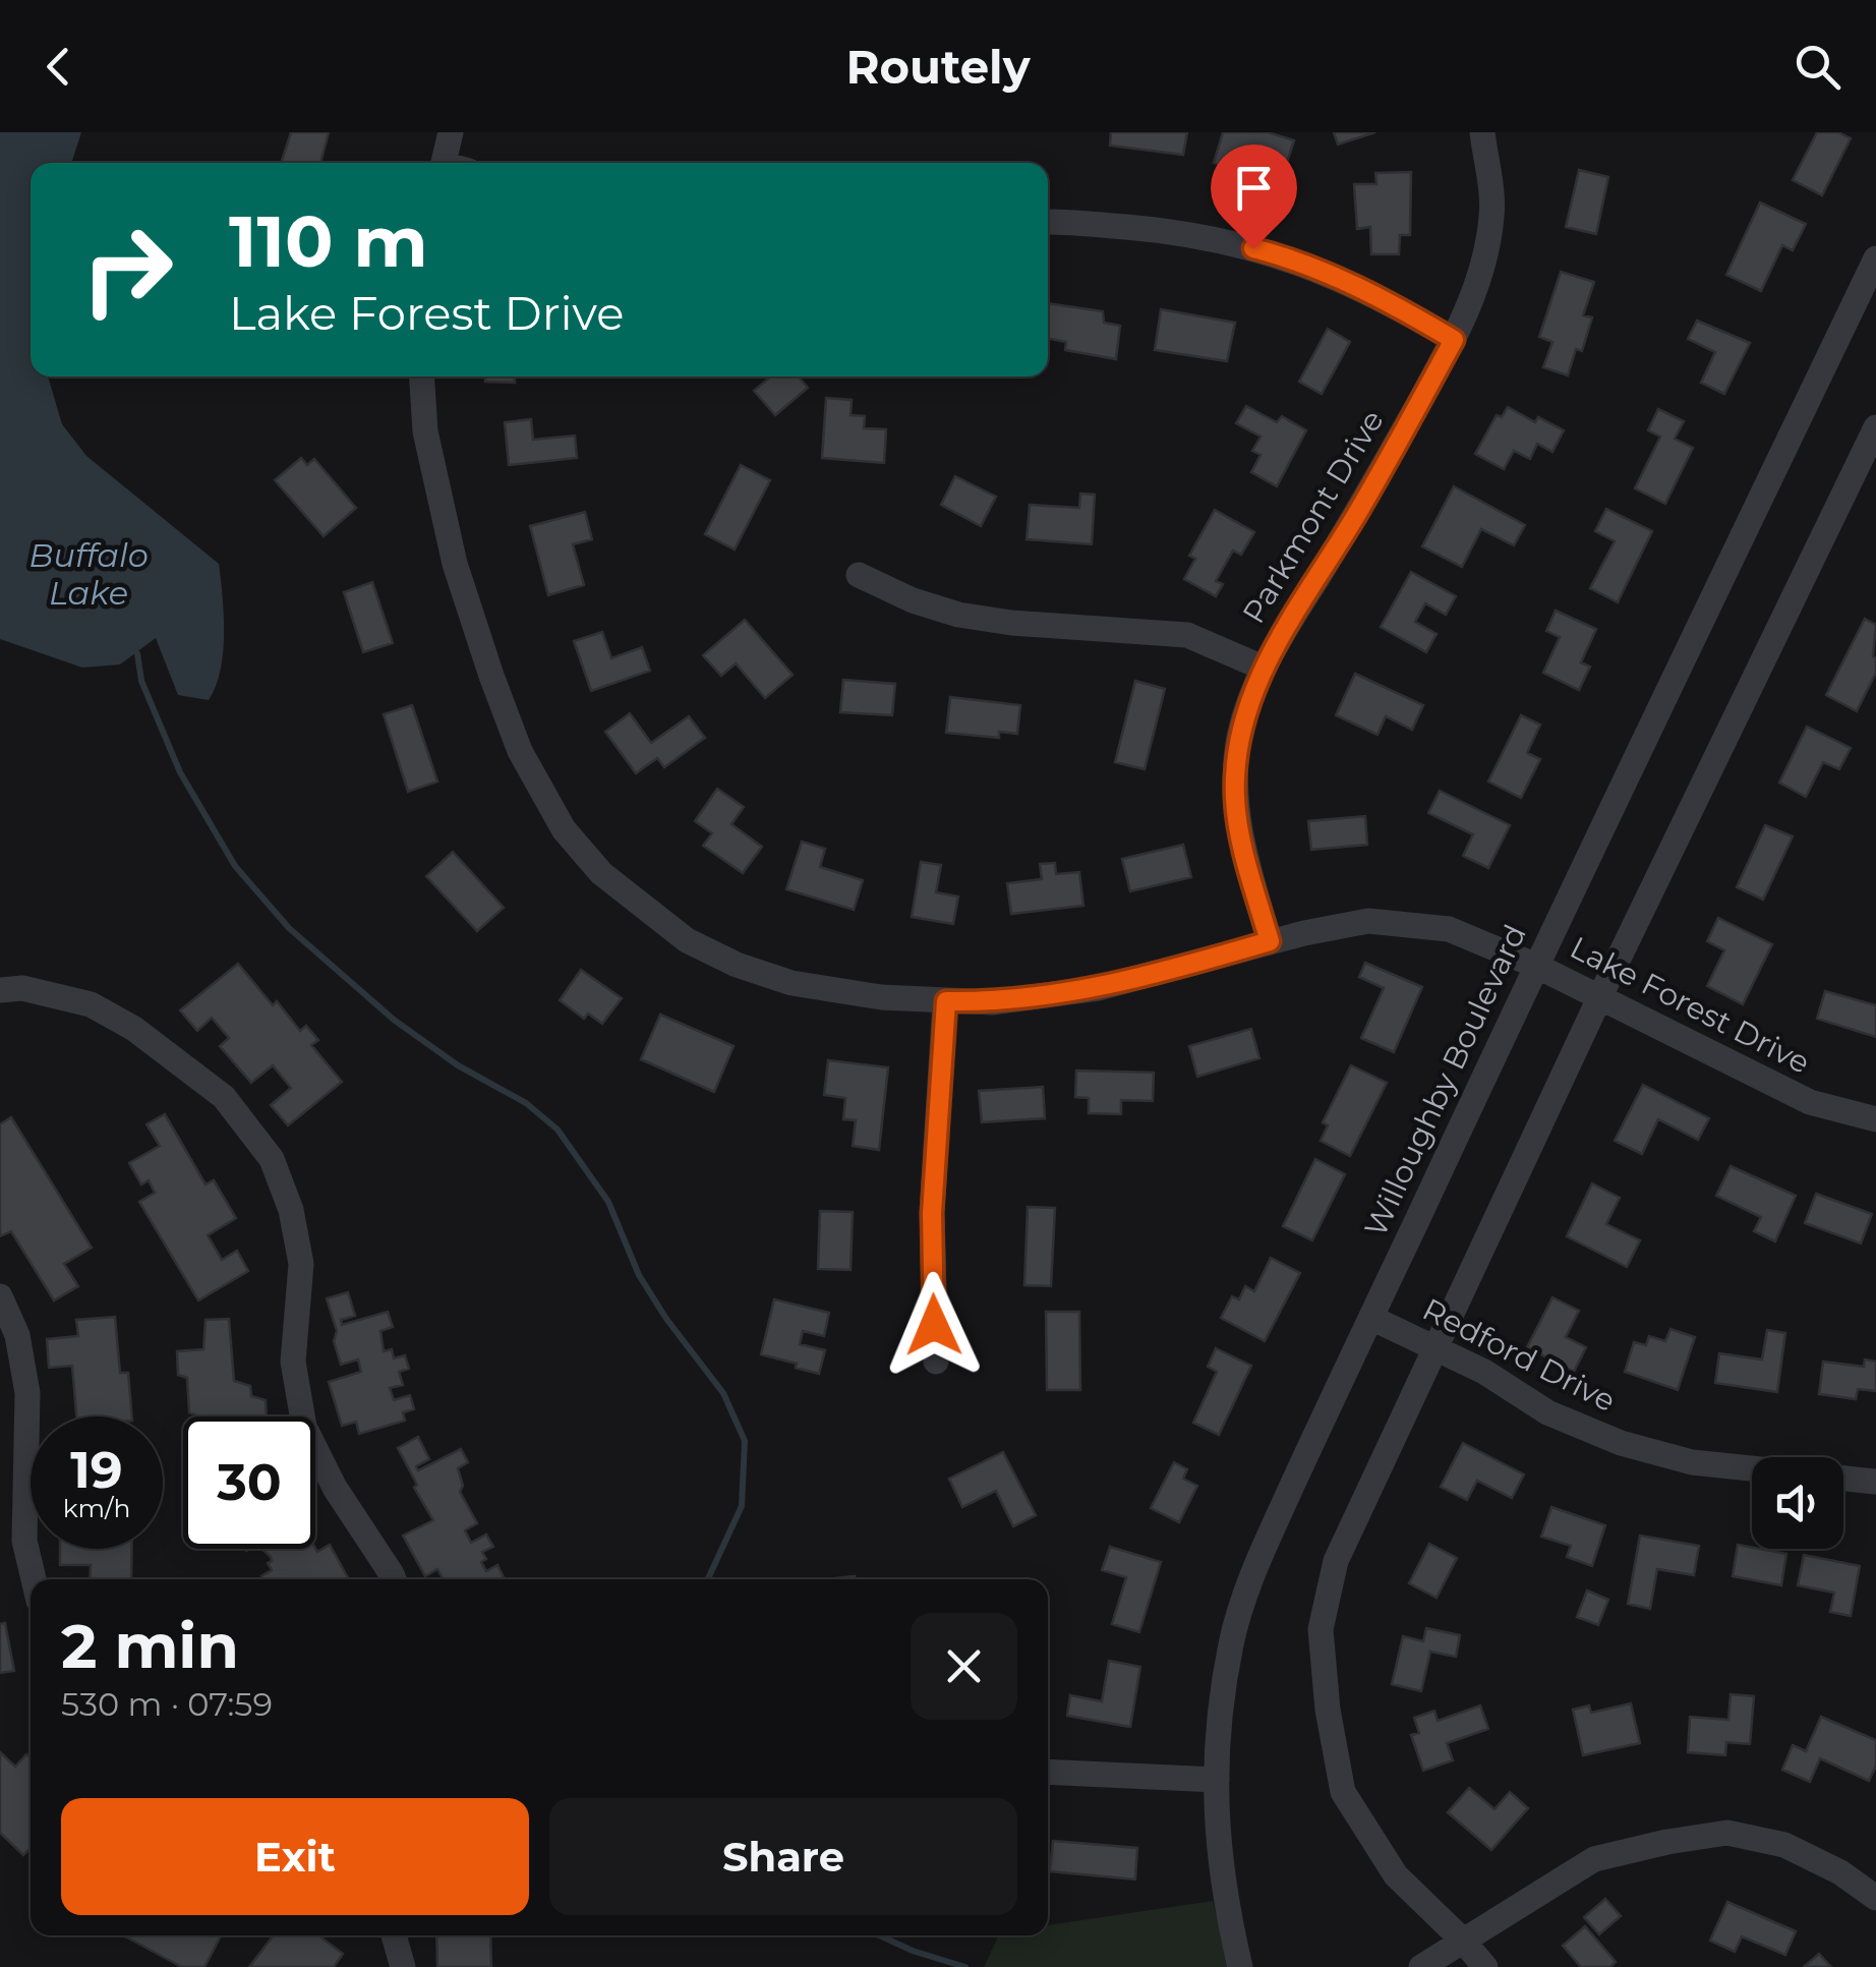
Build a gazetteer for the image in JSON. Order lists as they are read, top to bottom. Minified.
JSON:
{"streets":{"street":["Parkmont Drive","Lake Forest Drive","Willoughby Boulevard","Redford Drive"]},"crossings":[["Parkmont Drive","Lake Forest Drive"],["Lake Forest Drive","Willoughby Boulevard"],["Willoughby Boulevard","Redford Drive"]],"water":["Buffalo Lake"],"page":{"header":"Routely","turn":["110 m","Lake Forest Drive"],"speed":"19 km/h","limit":"30","heading":["2 min","530 m · 07:59"],"buttons":["Exit","Share"]}}
